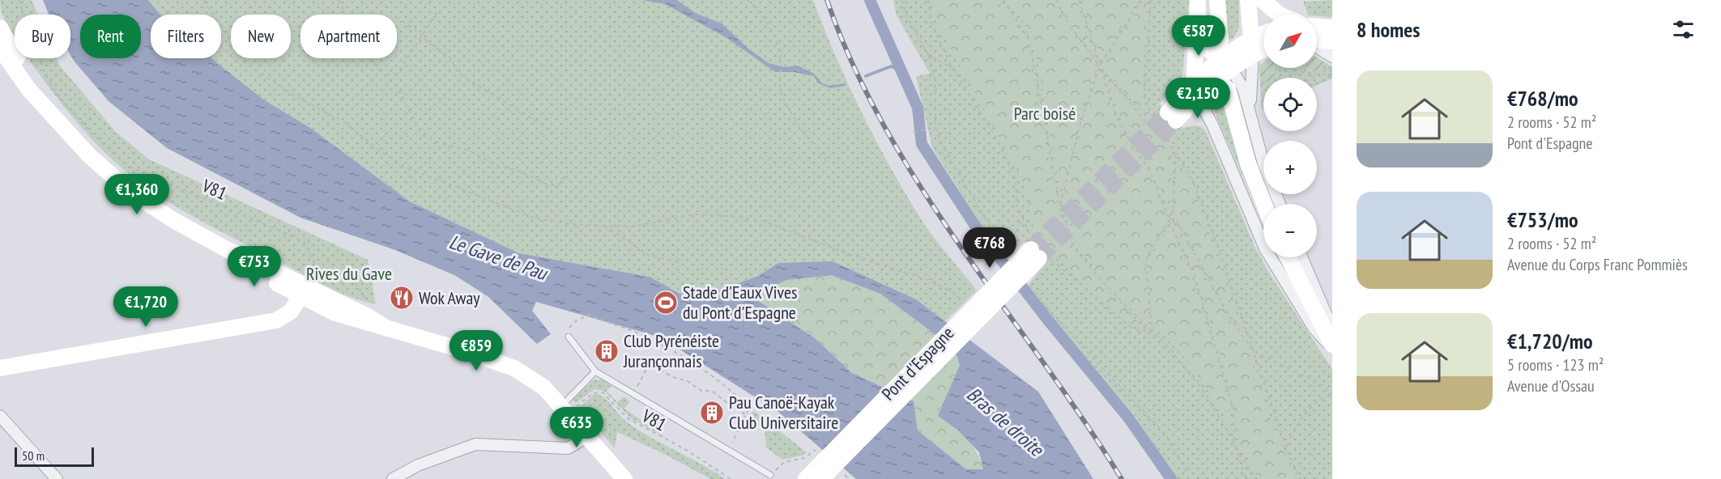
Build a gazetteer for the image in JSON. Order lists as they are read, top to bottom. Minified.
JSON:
{"streets":{"main road":["Pont d'Espagne"],"path":["V81"]},"water":["Le Gave de Pau","Bras de droite"],"parks":["Parc boisé","Rives du Gave"],"places":{"restaurant":["Wok Away"],"sports":["Stade d'Eaux Vives du Pont d'Espagne"],"building":["Club Pyrénéiste Jurançonnais","Pau Canoë-Kayak Club Universitaire"]},"scale_bar":"50 m","north":"top right","page":{"heading":"8 homes","map_buttons":["+","−"],"chip":["Buy","Rent","Filters","New","Apartment"],"price":["€587","€2,150","€1,360","€768","€753","€1,720","€859","€635"],"list":[{"name":"€768/mo","note":"2 rooms · 52 m² · Pont d'Espagne"},{"name":"€753/mo","note":"2 rooms · 52 m² · Avenue du Corps Franc Pommiès"},{"name":"€1,720/mo","note":"5 rooms · 123 m² · Avenue d'Ossau"}],"scale":"50 m"}}
